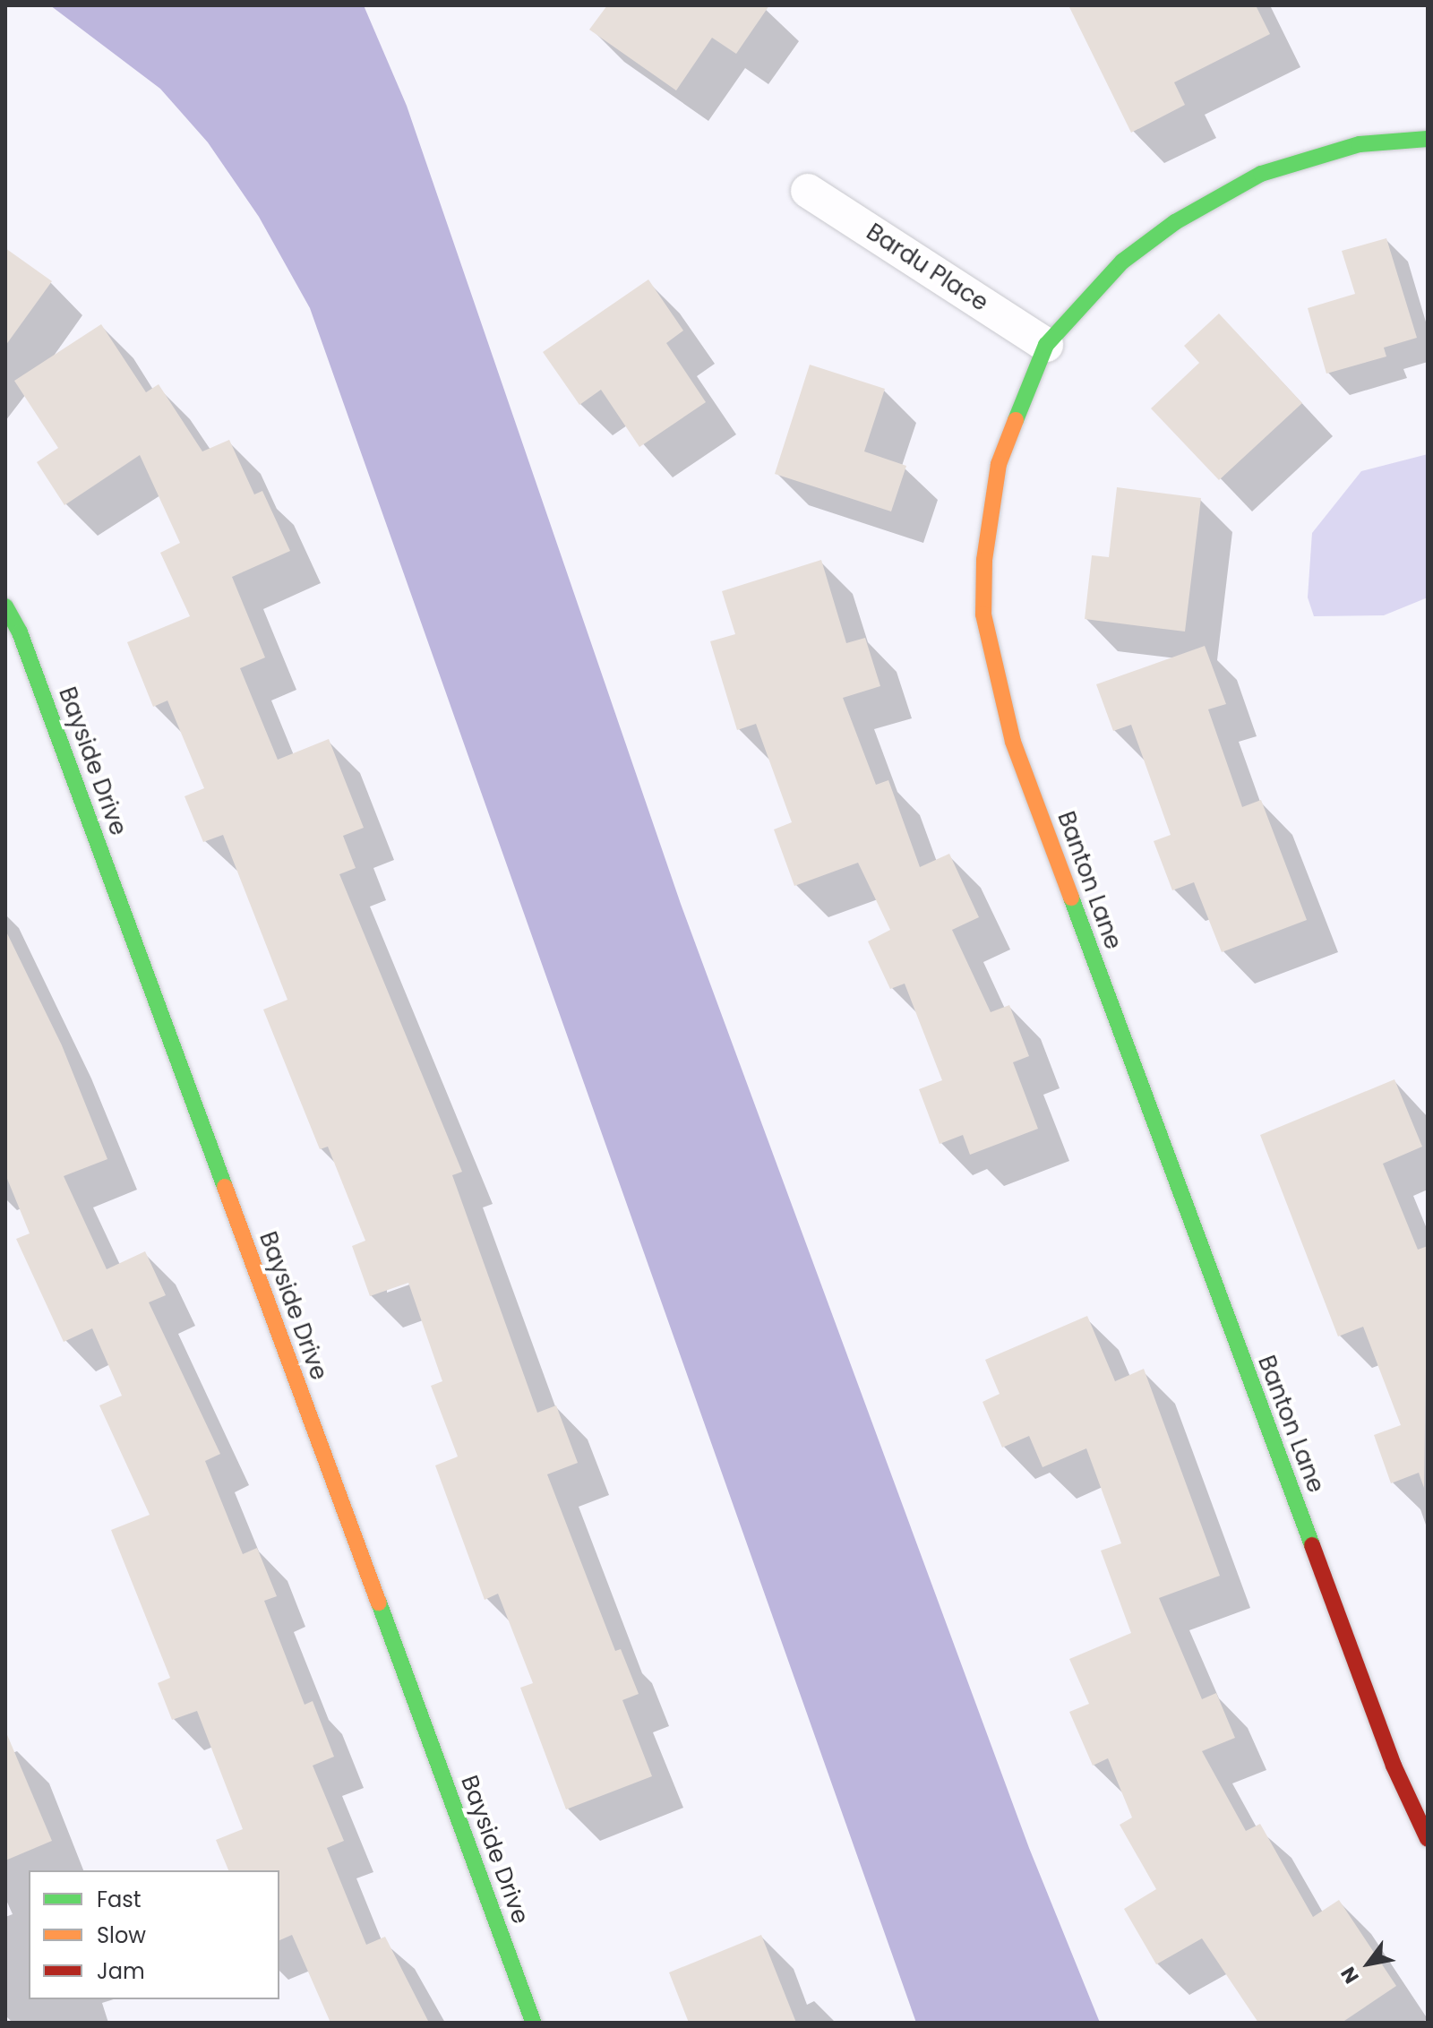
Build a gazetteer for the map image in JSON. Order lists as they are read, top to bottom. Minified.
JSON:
{"streets":{"street":["Bardu Place","Bayside Drive","Banton Lane"]},"crossings":[["Bardu Place","Banton Lane"]],"legend":["Fast","Slow","Jam"],"north":"bottom left"}
